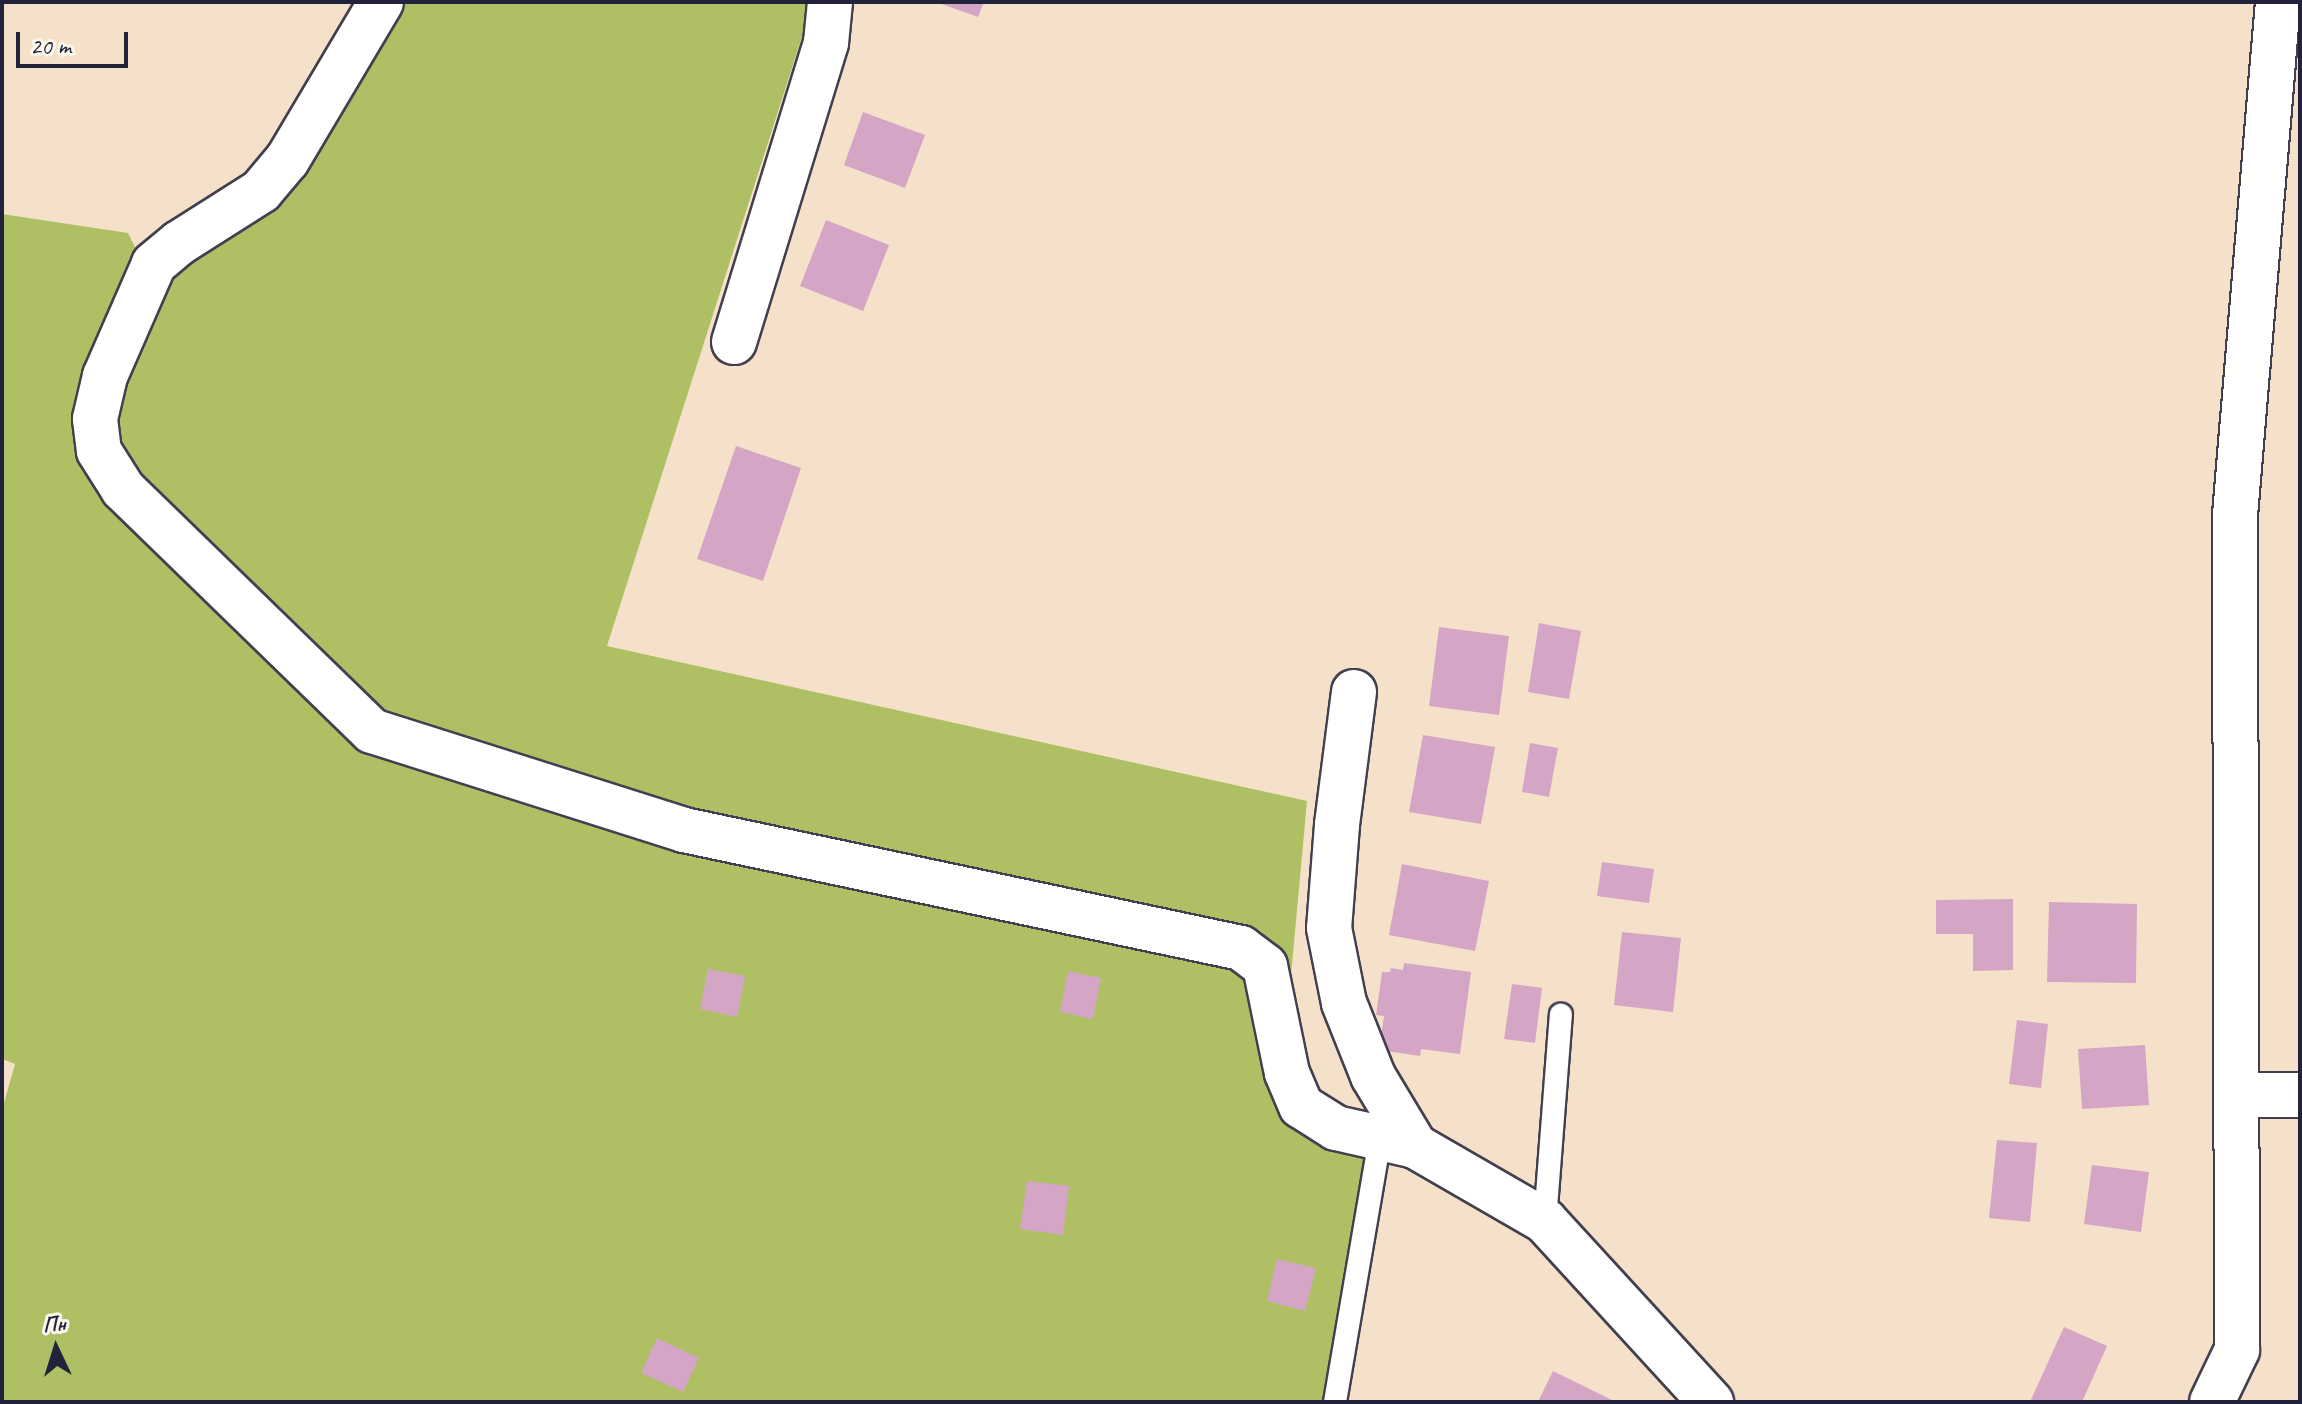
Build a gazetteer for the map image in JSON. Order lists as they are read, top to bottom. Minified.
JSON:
{"scale_bar":"20 m","north":"top"}
